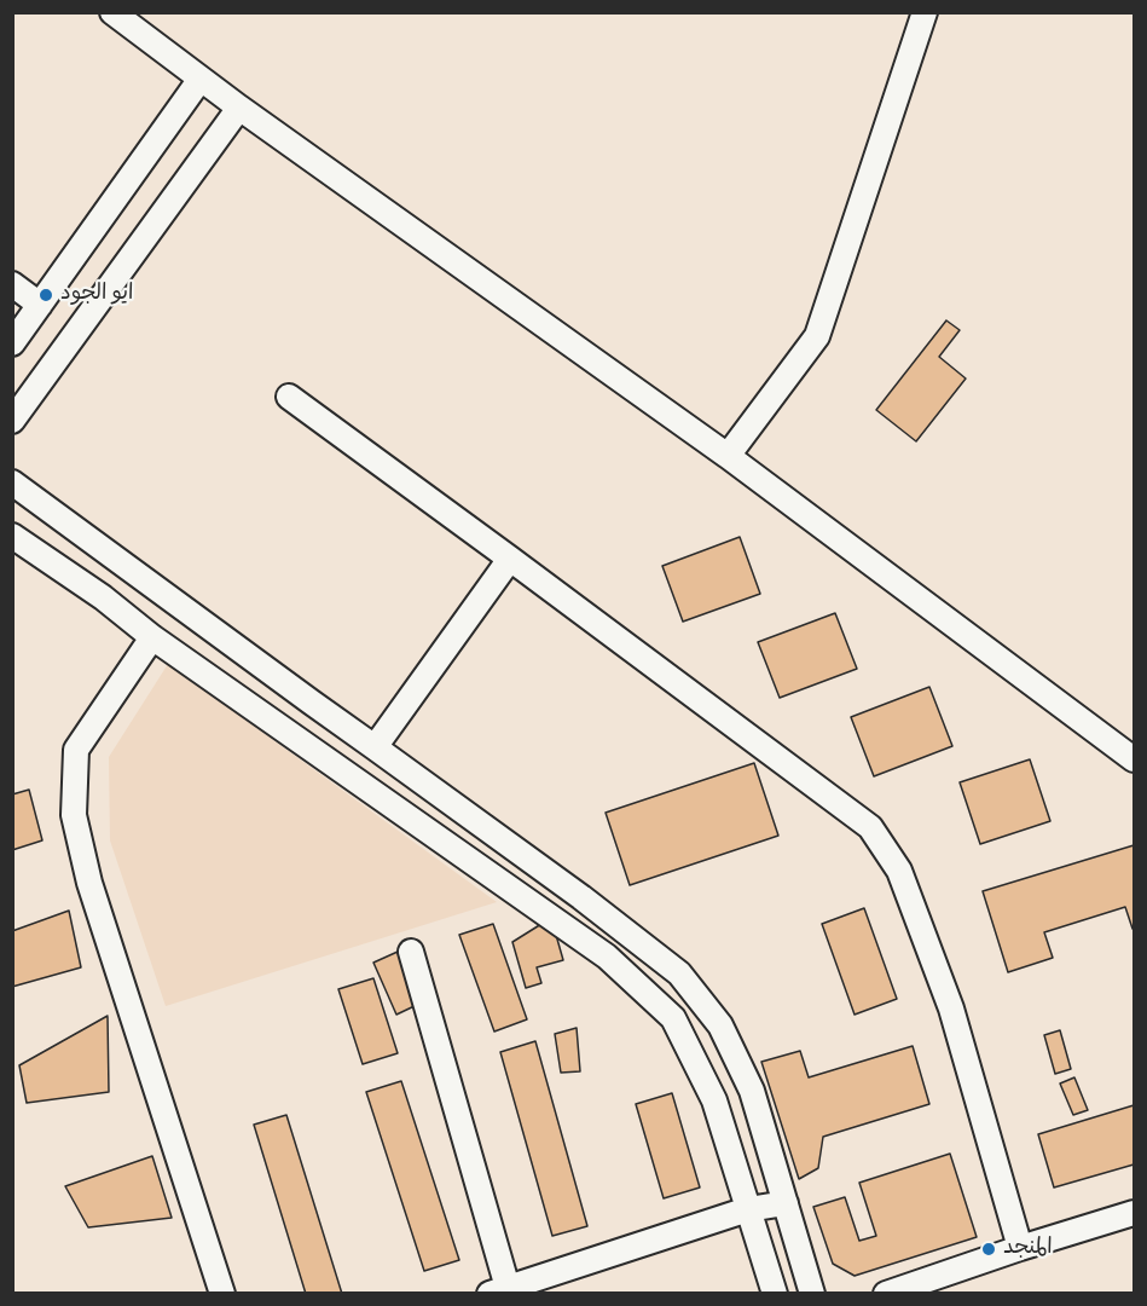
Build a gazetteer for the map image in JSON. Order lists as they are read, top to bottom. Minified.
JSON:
{"places":["ايو الجود","المنجد"]}
